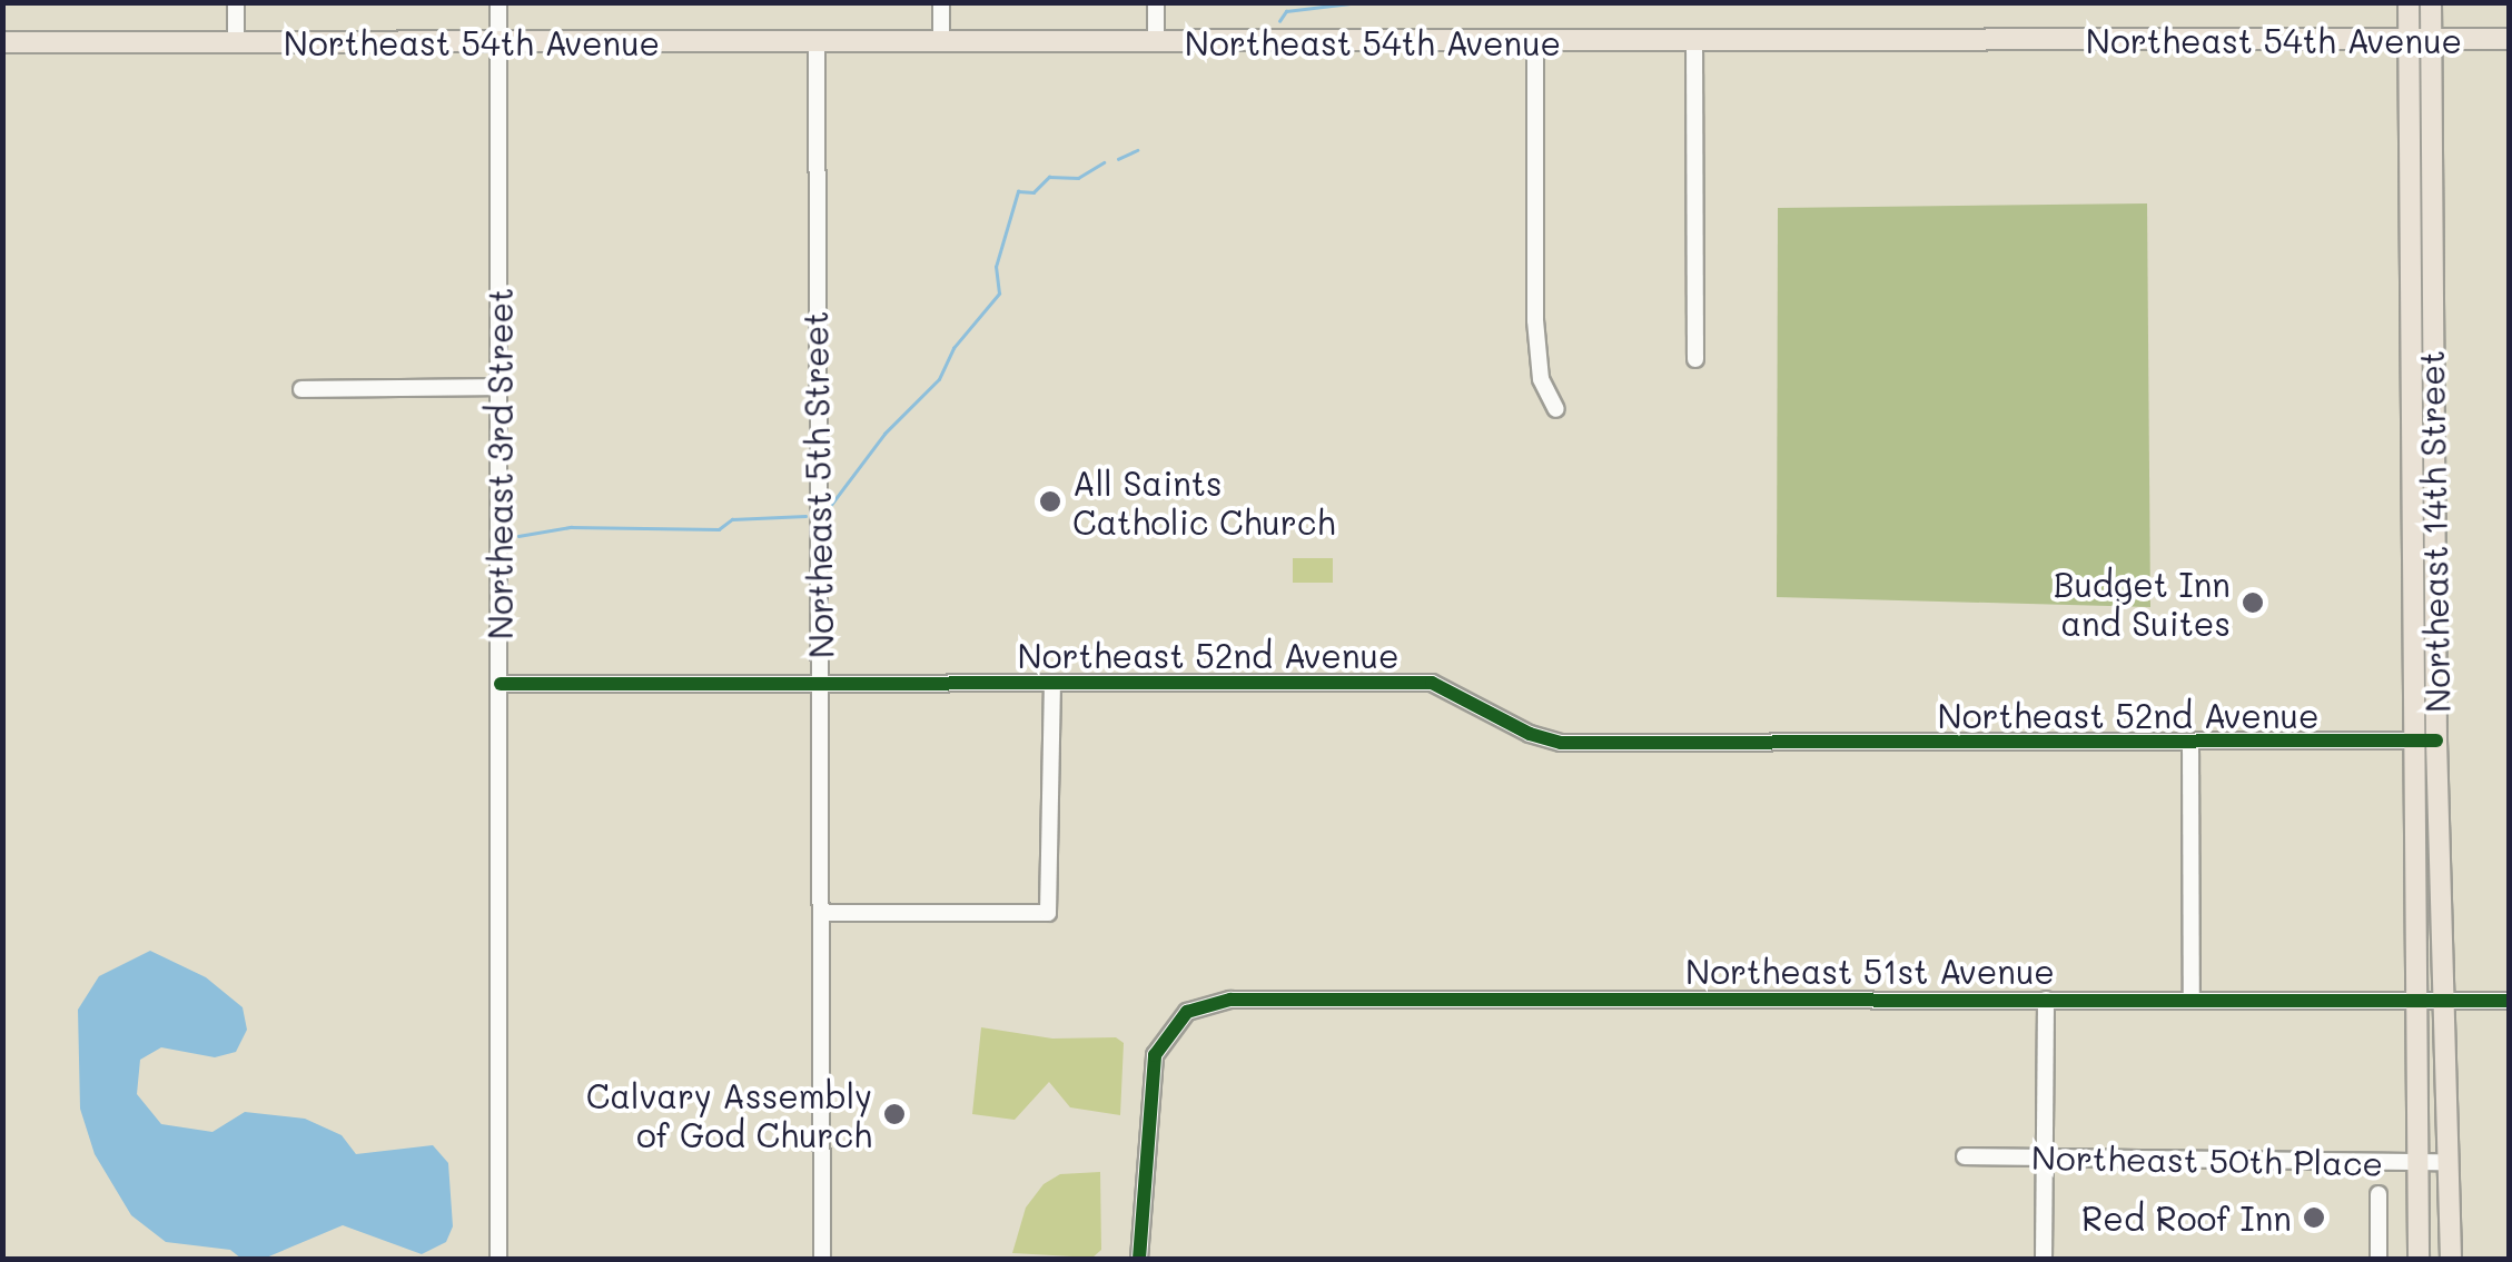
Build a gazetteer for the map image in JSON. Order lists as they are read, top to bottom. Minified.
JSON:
{"streets":{"main road":["Northeast 54th Avenue","Northeast 14th Street"],"street":["Northeast 3rd Street","Northeast 5th Street","Northeast 52nd Avenue","Northeast 51st Avenue","Northeast 50th Place"]},"crossings":[["Northeast 54th Avenue","Northeast 3rd Street"],["Northeast 54th Avenue","Northeast 5th Street"],["Northeast 54th Avenue","Northeast 14th Street"],["Northeast 3rd Street","Northeast 52nd Avenue"],["Northeast 5th Street","Northeast 52nd Avenue"],["Northeast 14th Street","Northeast 52nd Avenue"],["Northeast 14th Street","Northeast 51st Avenue"],["Northeast 14th Street","Northeast 50th Place"]],"places":["All Saints Catholic Church","Budget Inn and Suites","Calvary Assembly of God Church","Red Roof Inn"]}
